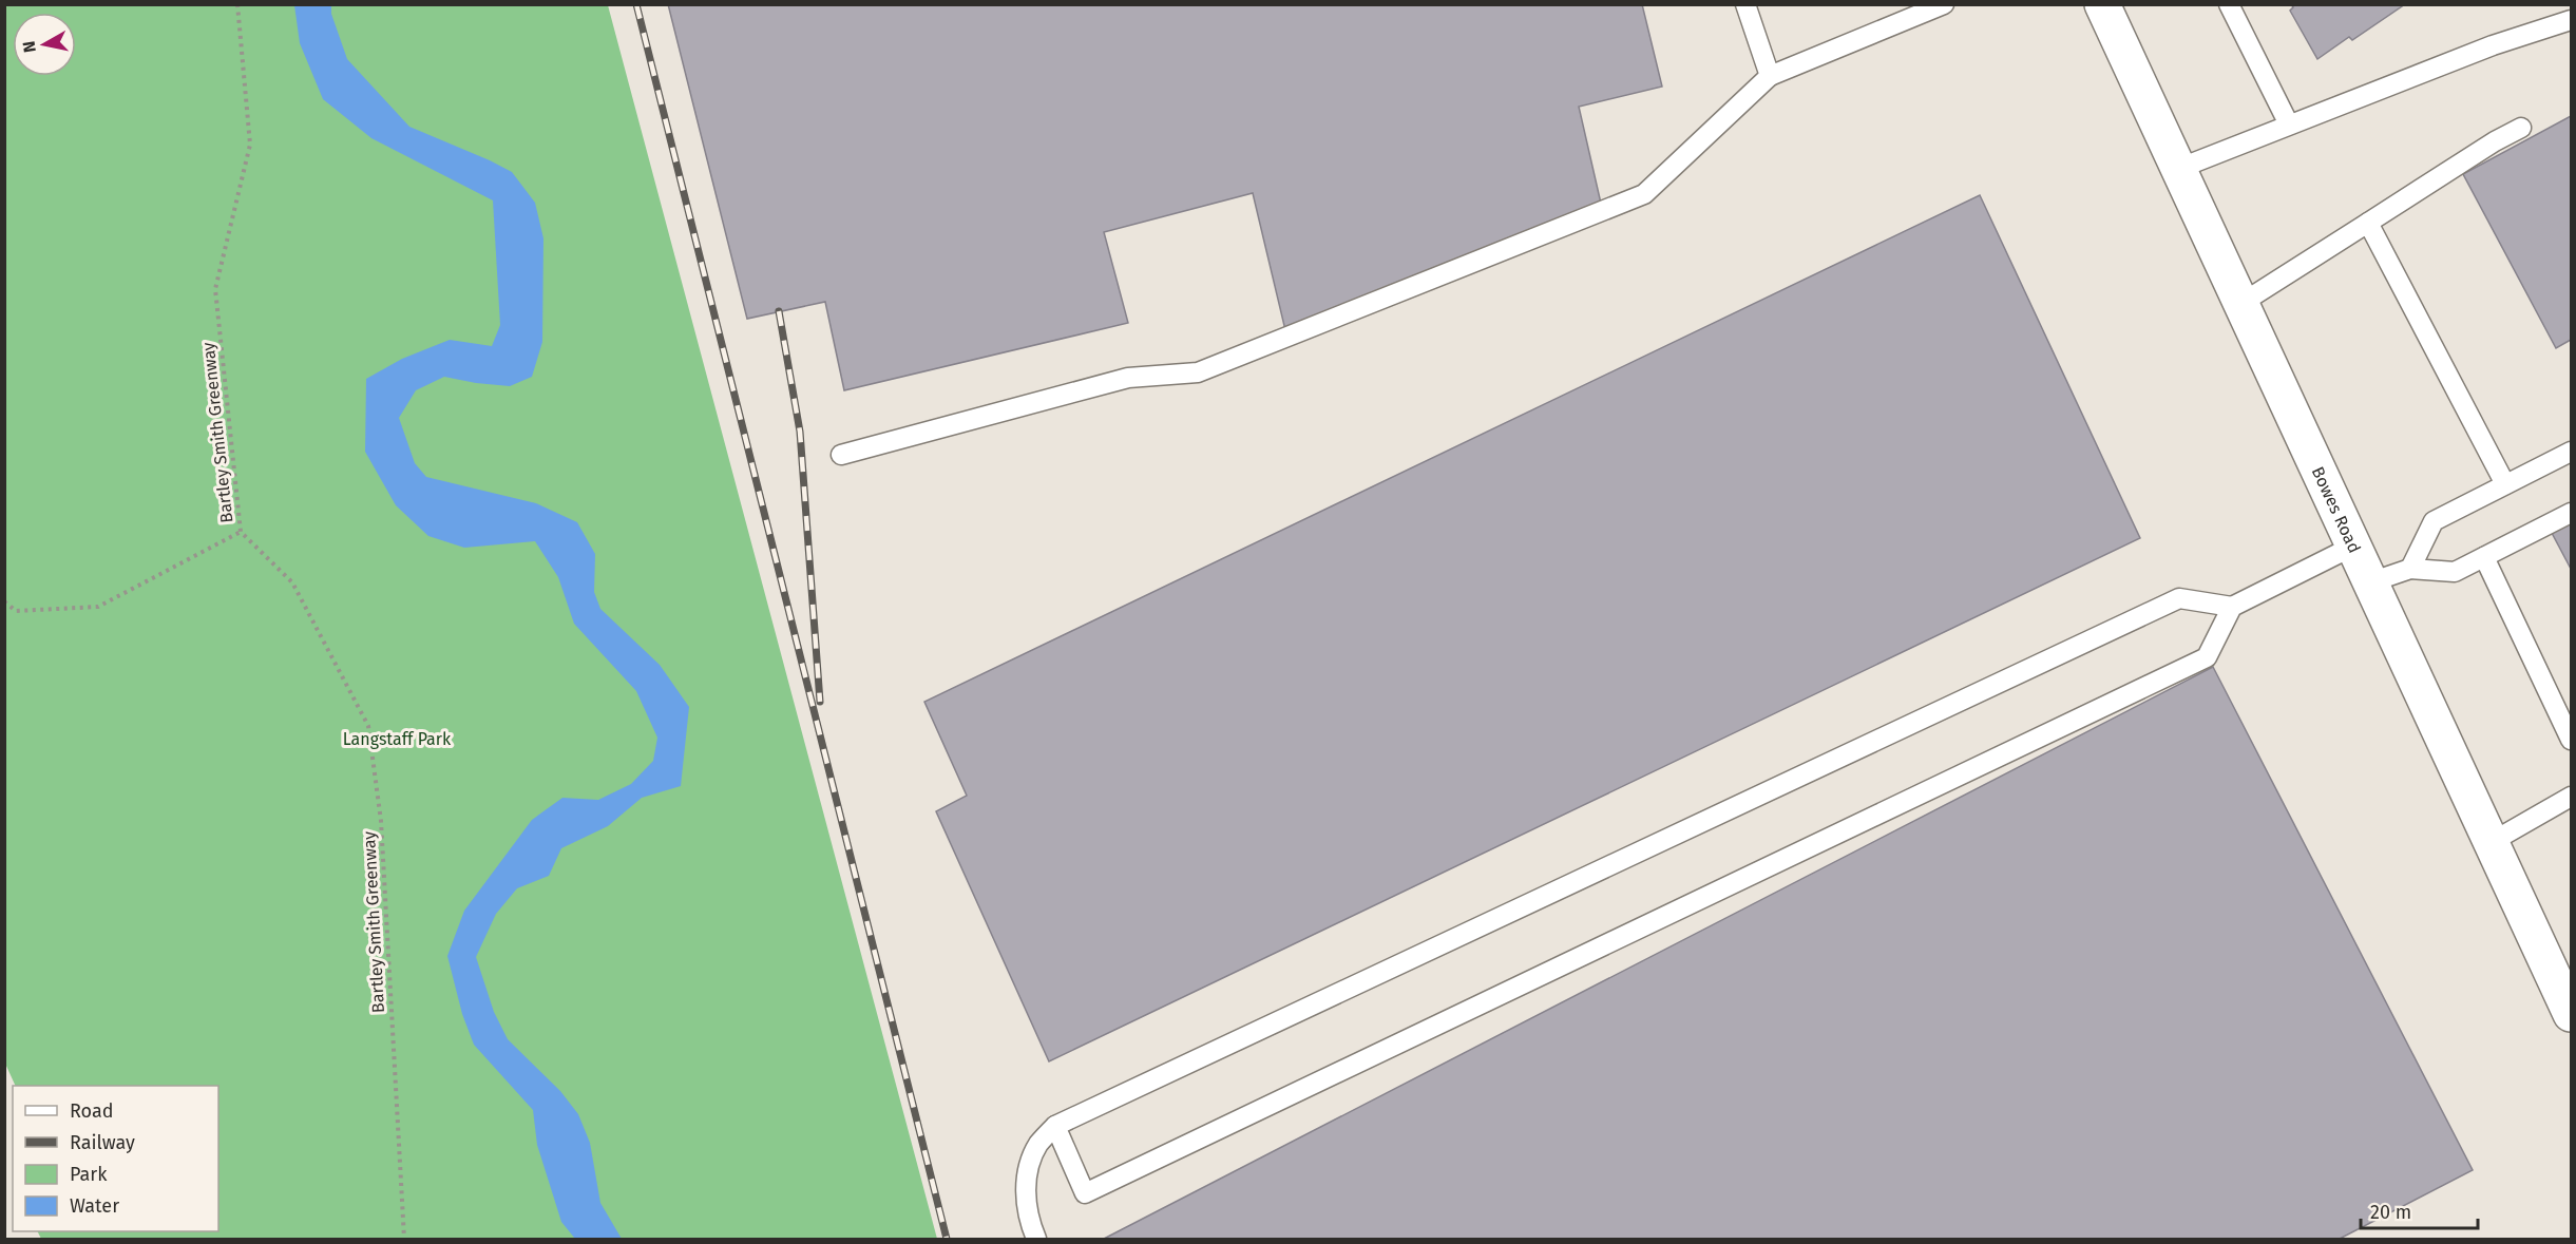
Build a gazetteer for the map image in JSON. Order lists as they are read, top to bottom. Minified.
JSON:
{"streets":{"street":["Bowes Road"],"path":["Bartley Smith Greenway"]},"parks":["Langstaff Park"],"legend":["Road","Railway","Park","Water"],"scale_bar":"20 m","north":"left"}
